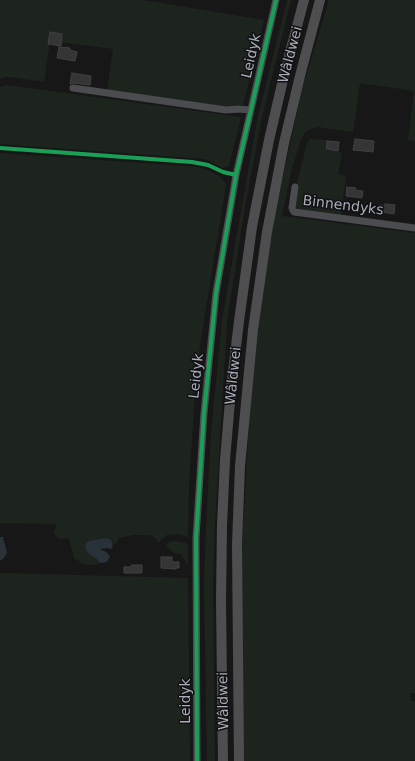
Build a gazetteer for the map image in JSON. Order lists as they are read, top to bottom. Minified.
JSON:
{"streets":{"highway":["Wâldwei"],"street":["Leidyk","Binnendyks"]}}
